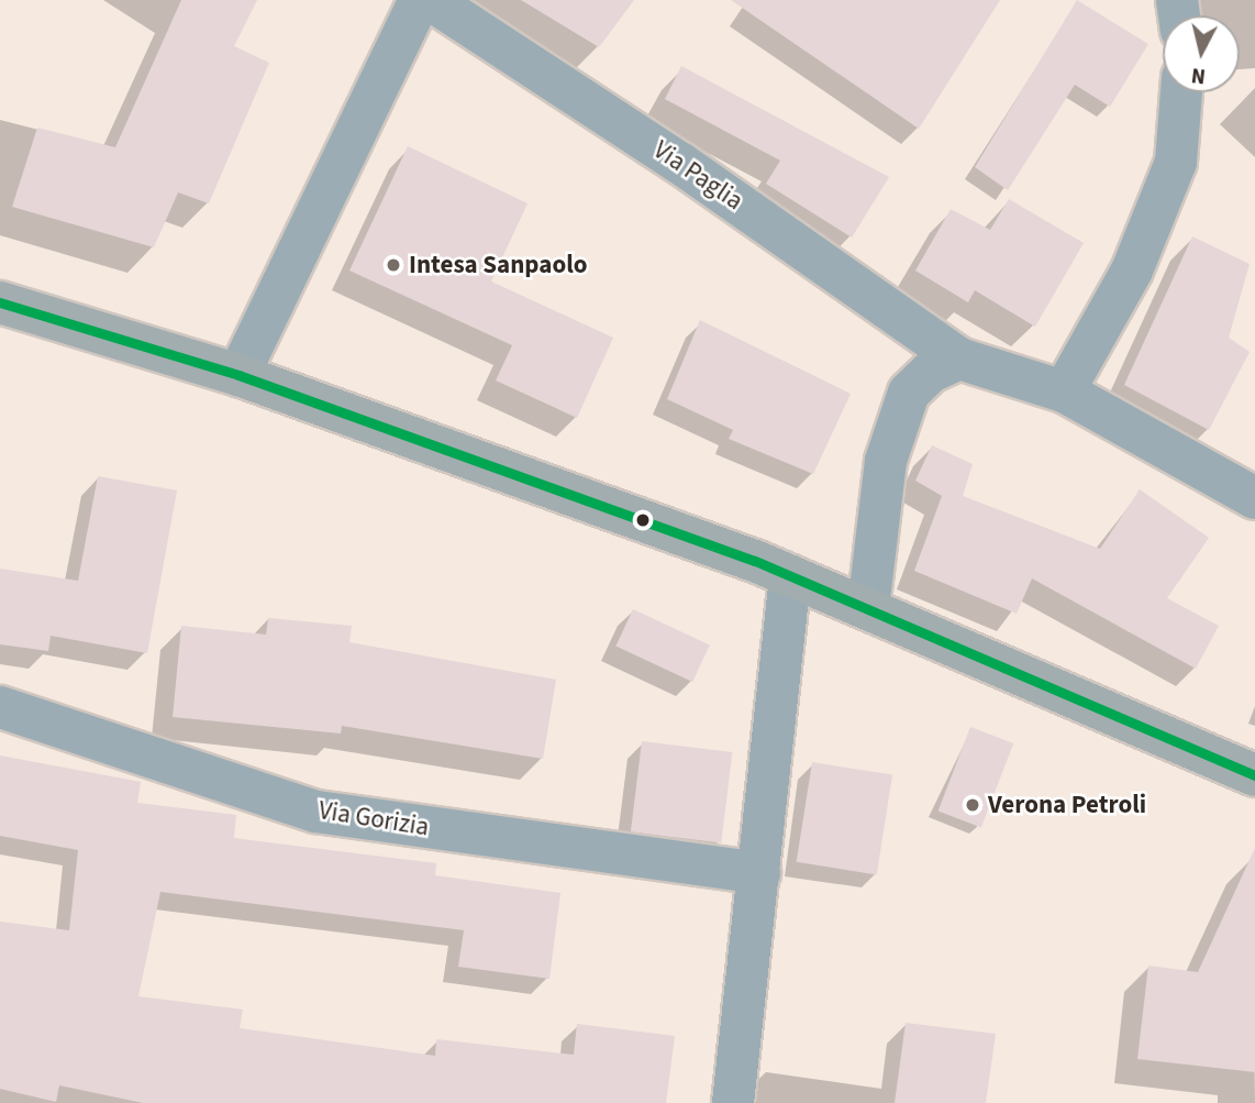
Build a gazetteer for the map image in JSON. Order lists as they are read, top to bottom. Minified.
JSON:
{"streets":{"street":["Via Paglia","Via Gorizia"]},"places":["Intesa Sanpaolo","Verona Petroli"],"north":"bottom"}
